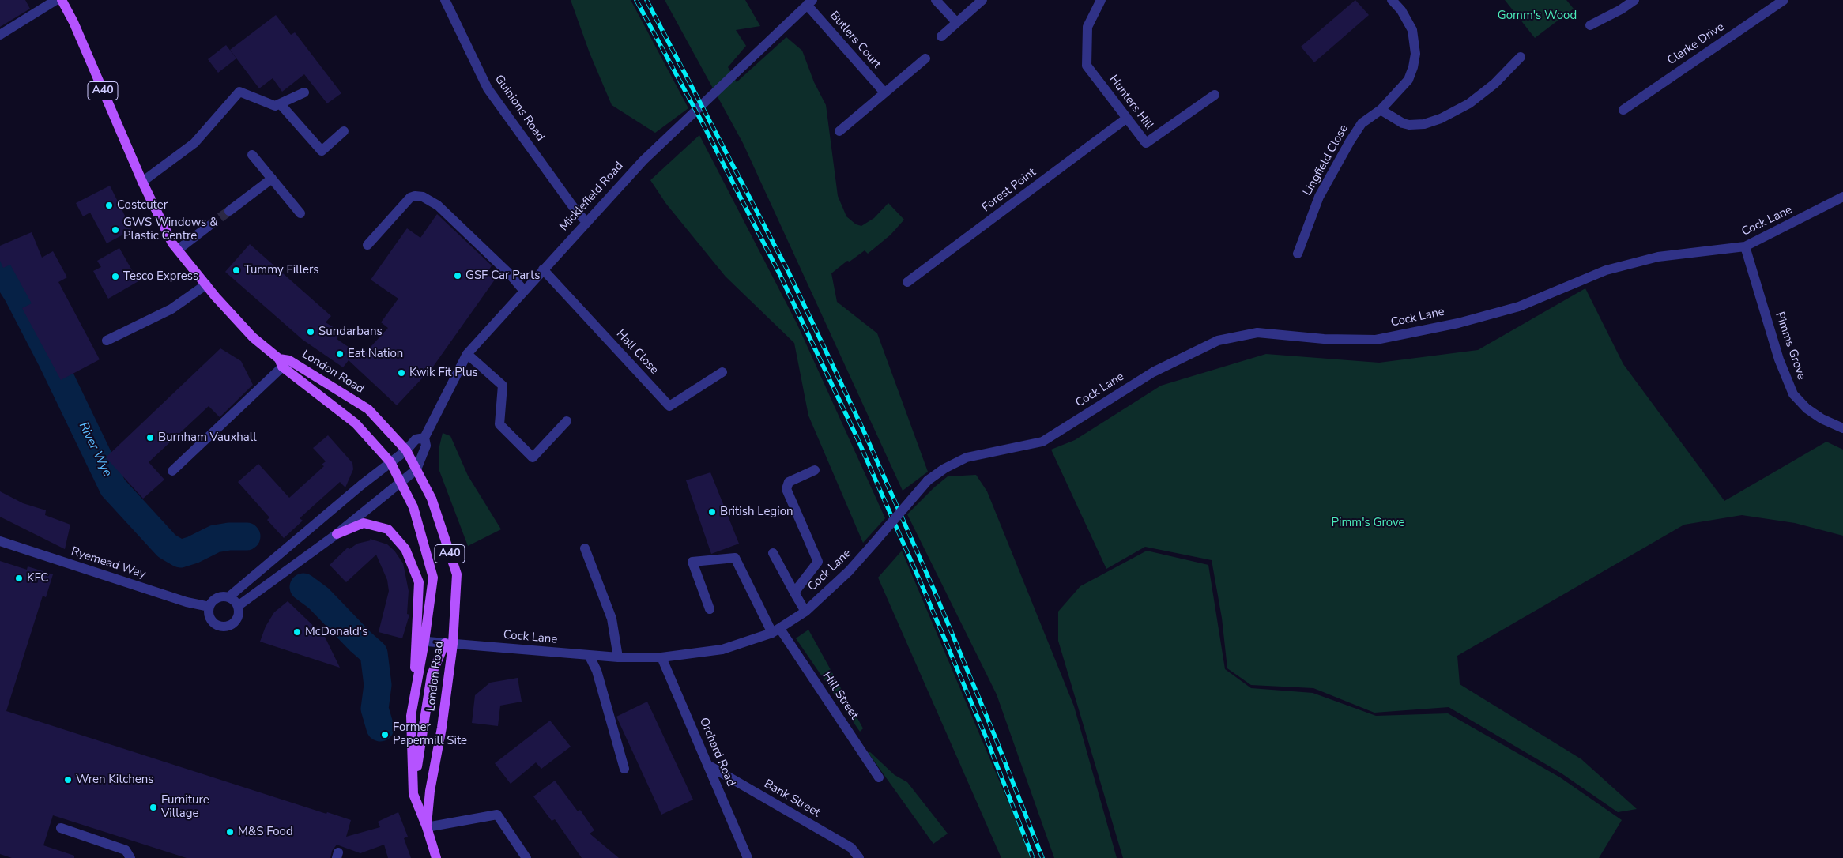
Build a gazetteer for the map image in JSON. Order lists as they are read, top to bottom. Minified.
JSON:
{"streets":{"main road":["A40","London Road"],"street":["Butlers Court","Clarke Drive","Hunters Hill","Guinions Road","Lingfield Close","Forest Point","Micklefield Road","Cock Lane","Pimms Grove","Hall Close","Ryemead Way","Hill Street","Orchard Road","Bank Street"]},"crossings":[["Butlers Court","Micklefield Road"],["A40","Cock Lane"],["A40","London Road"],["Hunters Hill","Forest Point"],["Guinions Road","Micklefield Road"],["Micklefield Road","Hall Close"],["Micklefield Road","London Road"],["Cock Lane","Pimms Grove"],["Cock Lane","London Road"],["Cock Lane","Hill Street"],["Cock Lane","Orchard Road"],["Orchard Road","Bank Street"]],"water":["River Wye"],"parks":["Gomm's Wood","Pimm's Grove"],"places":["Costcuter","GWS Windows & Plastic Centre","Tummy Fillers","GSF Car Parts","Tesco Express","Sundarbans","Eat Nation","Kwik Fit Plus","Burnham Vauxhall","British Legion","KFC","McDonald's","Former Papermill Site","Wren Kitchens","Furniture Village","M&S Food"]}
